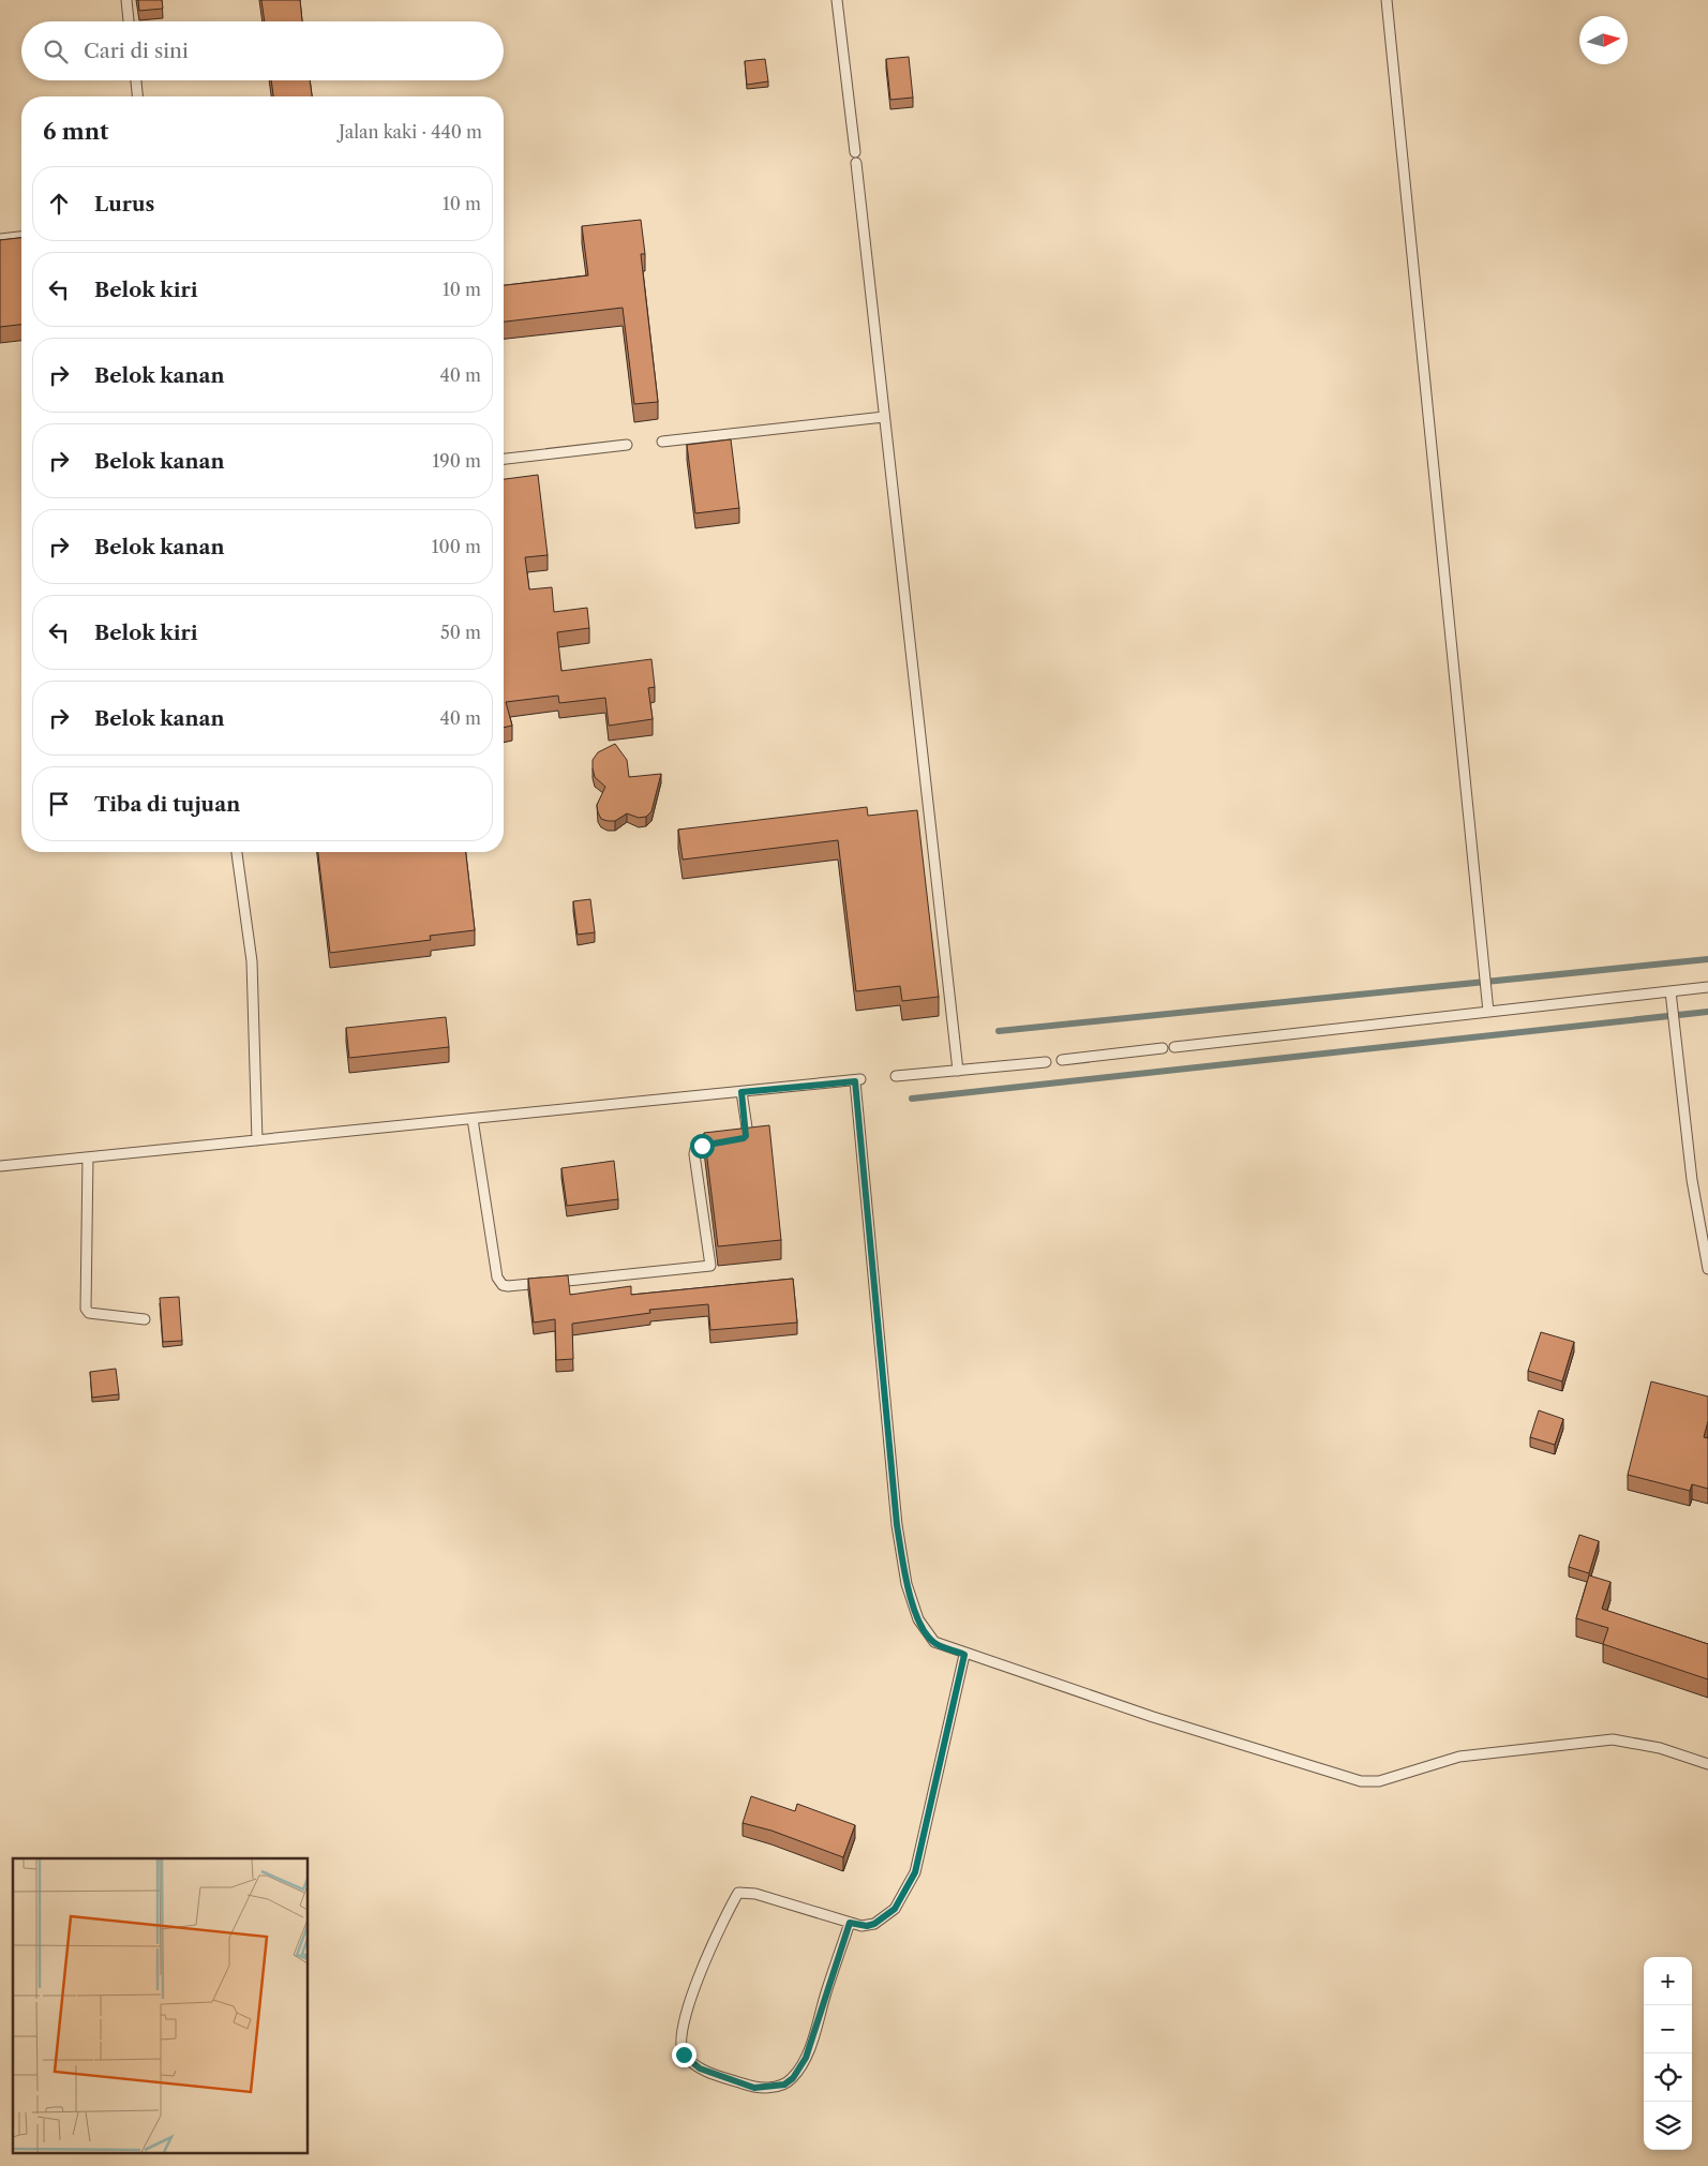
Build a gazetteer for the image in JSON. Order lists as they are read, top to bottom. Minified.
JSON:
{"north":"right","page":{"search":"Cari di sini","heading":["6 mnt","Jalan kaki · 440 m"],"list":[["Lurus","10 m"],["Belok kiri","10 m"],["Belok kanan","40 m"],["Belok kanan","190 m"],["Belok kanan","100 m"],["Belok kiri","50 m"],["Belok kanan","40 m"],"Tiba di tujuan"],"map_buttons":["+","−"]}}
